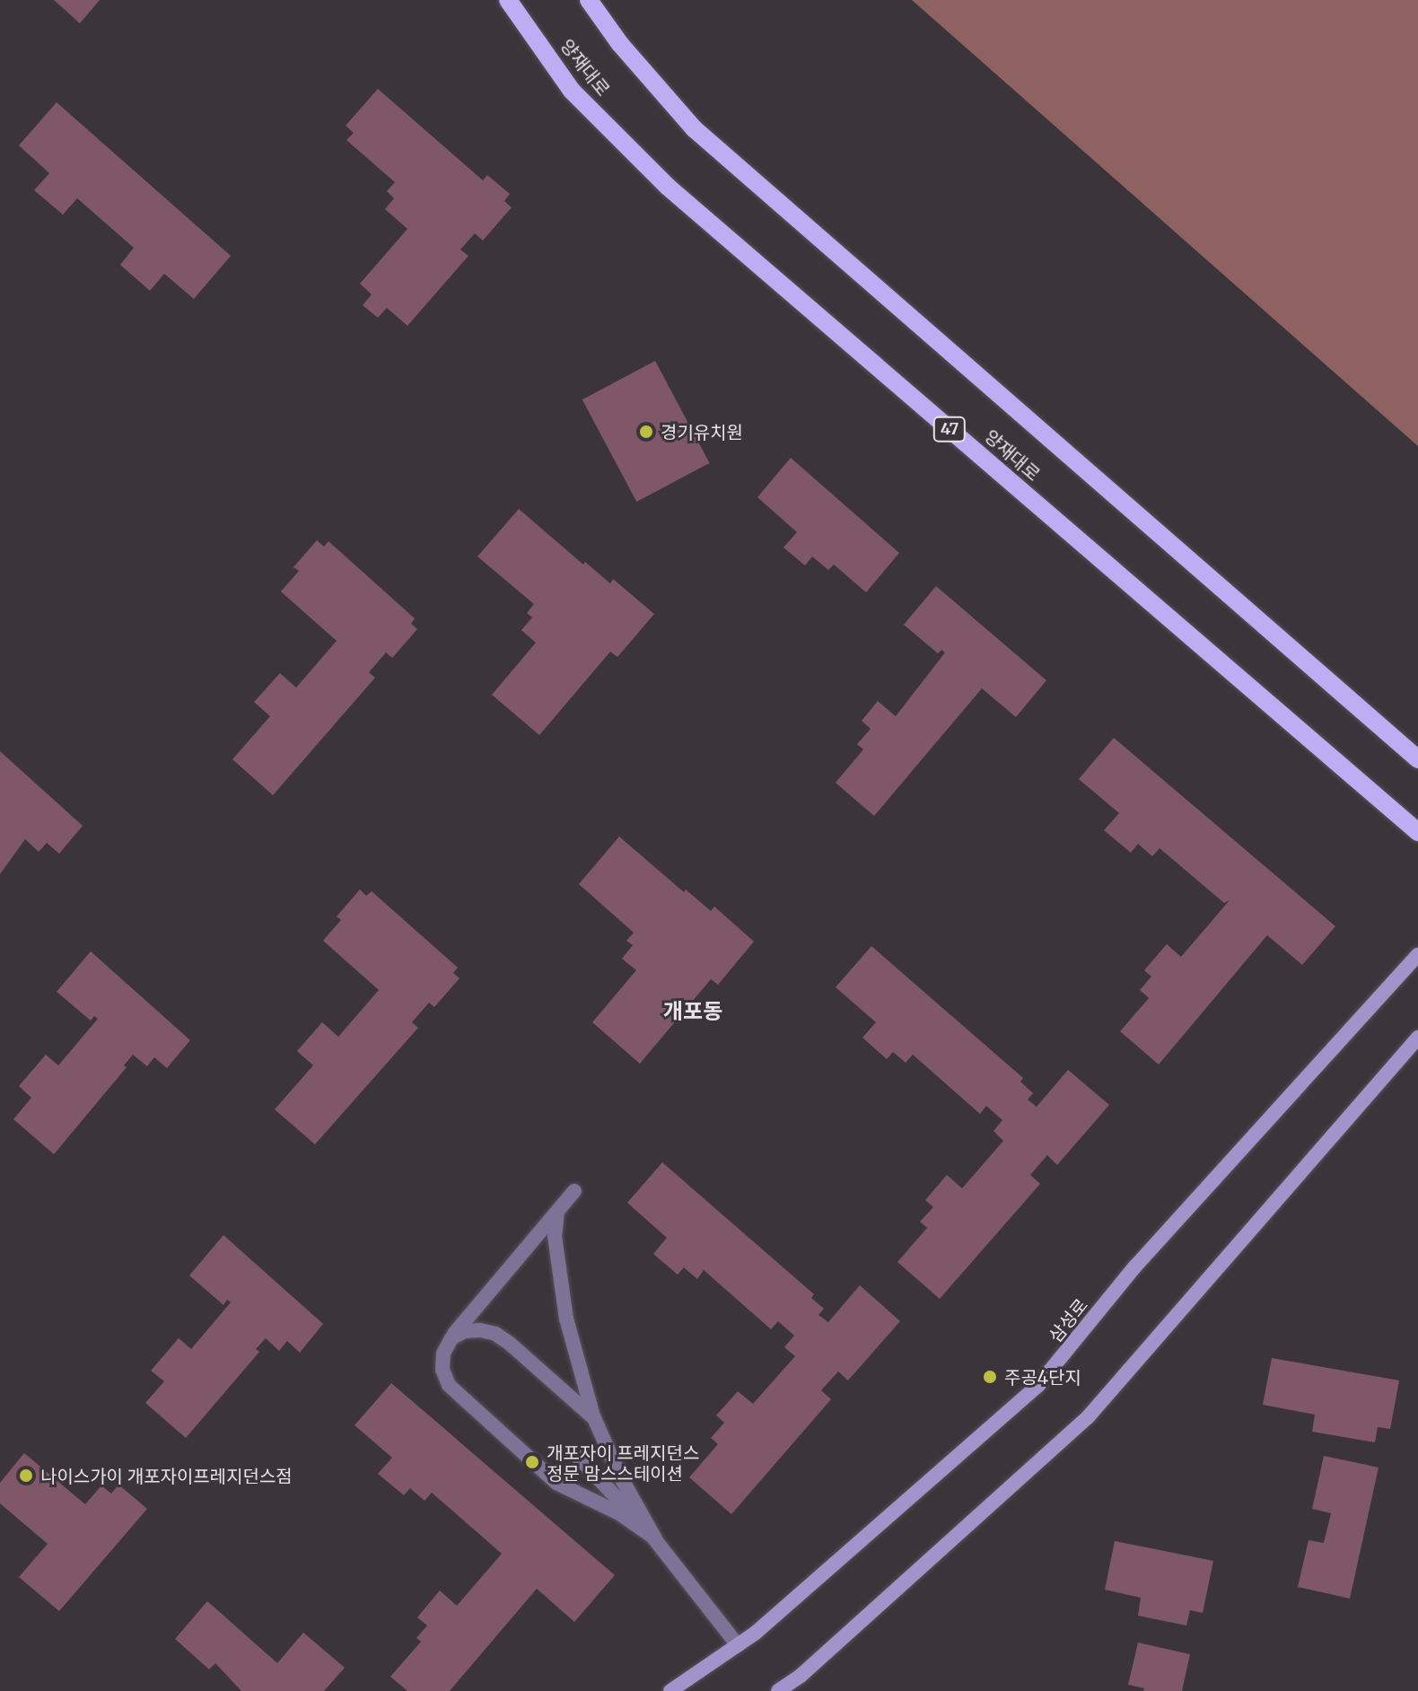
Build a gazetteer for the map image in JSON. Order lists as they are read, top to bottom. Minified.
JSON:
{"streets":{"main road":["양재대로","47","삼성로"]},"districts":["개포동"],"places":["경기유치원","주공4단지","개포자이 프레지던스 정문 맘스스테이션","나이스가이 개포자이프레지던스점"]}
